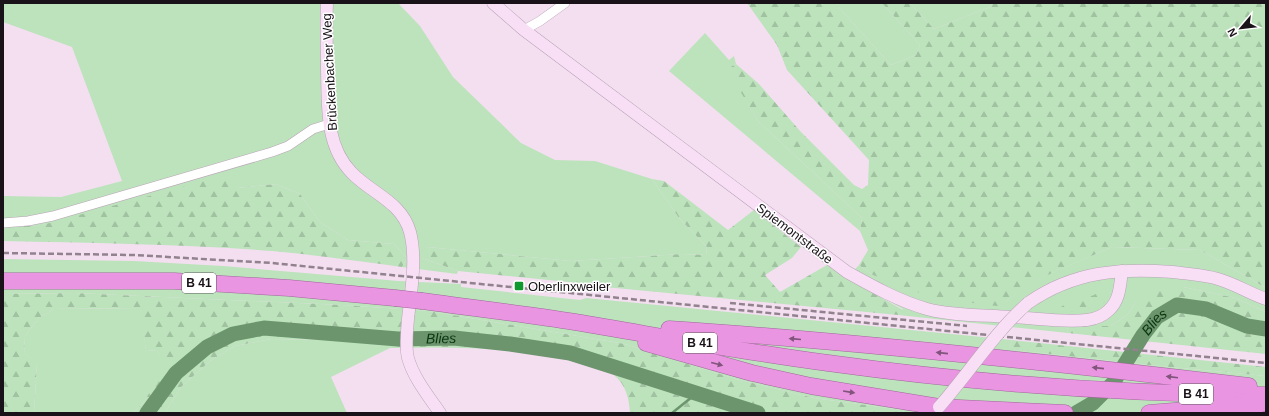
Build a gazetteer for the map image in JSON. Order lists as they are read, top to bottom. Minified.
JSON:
{"streets":{"highway":["B 41"],"street":["Brückenbacher Weg","Spiemontstraße"]},"water":["Blies"],"places":{"transit":["Oberlinxweiler"]},"north":"bottom left"}
